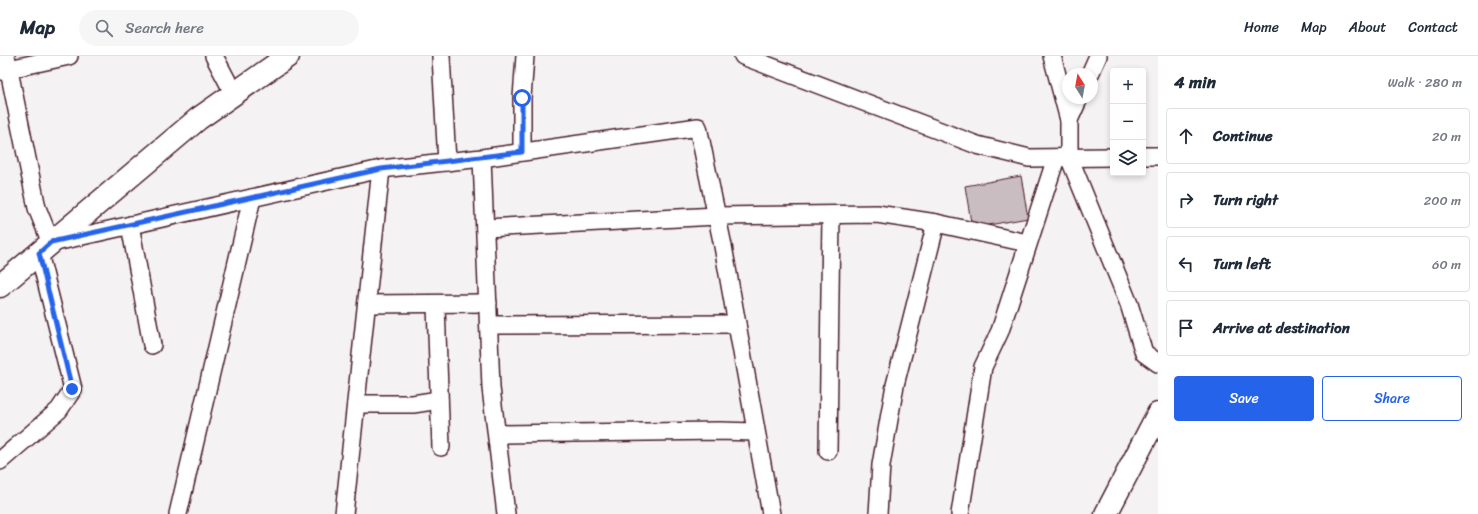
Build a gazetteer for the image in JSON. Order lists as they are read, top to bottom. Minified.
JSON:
{"north":"top","page":{"header":"Map","search":"Search here","nav":["Home","Map","About","Contact"],"heading":["4 min","Walk · 280 m"],"map_buttons":["+","−"],"list":[["Continue","20 m"],["Turn right","200 m"],["Turn left","60 m"],"Arrive at destination"],"buttons":["Save","Share"]}}
